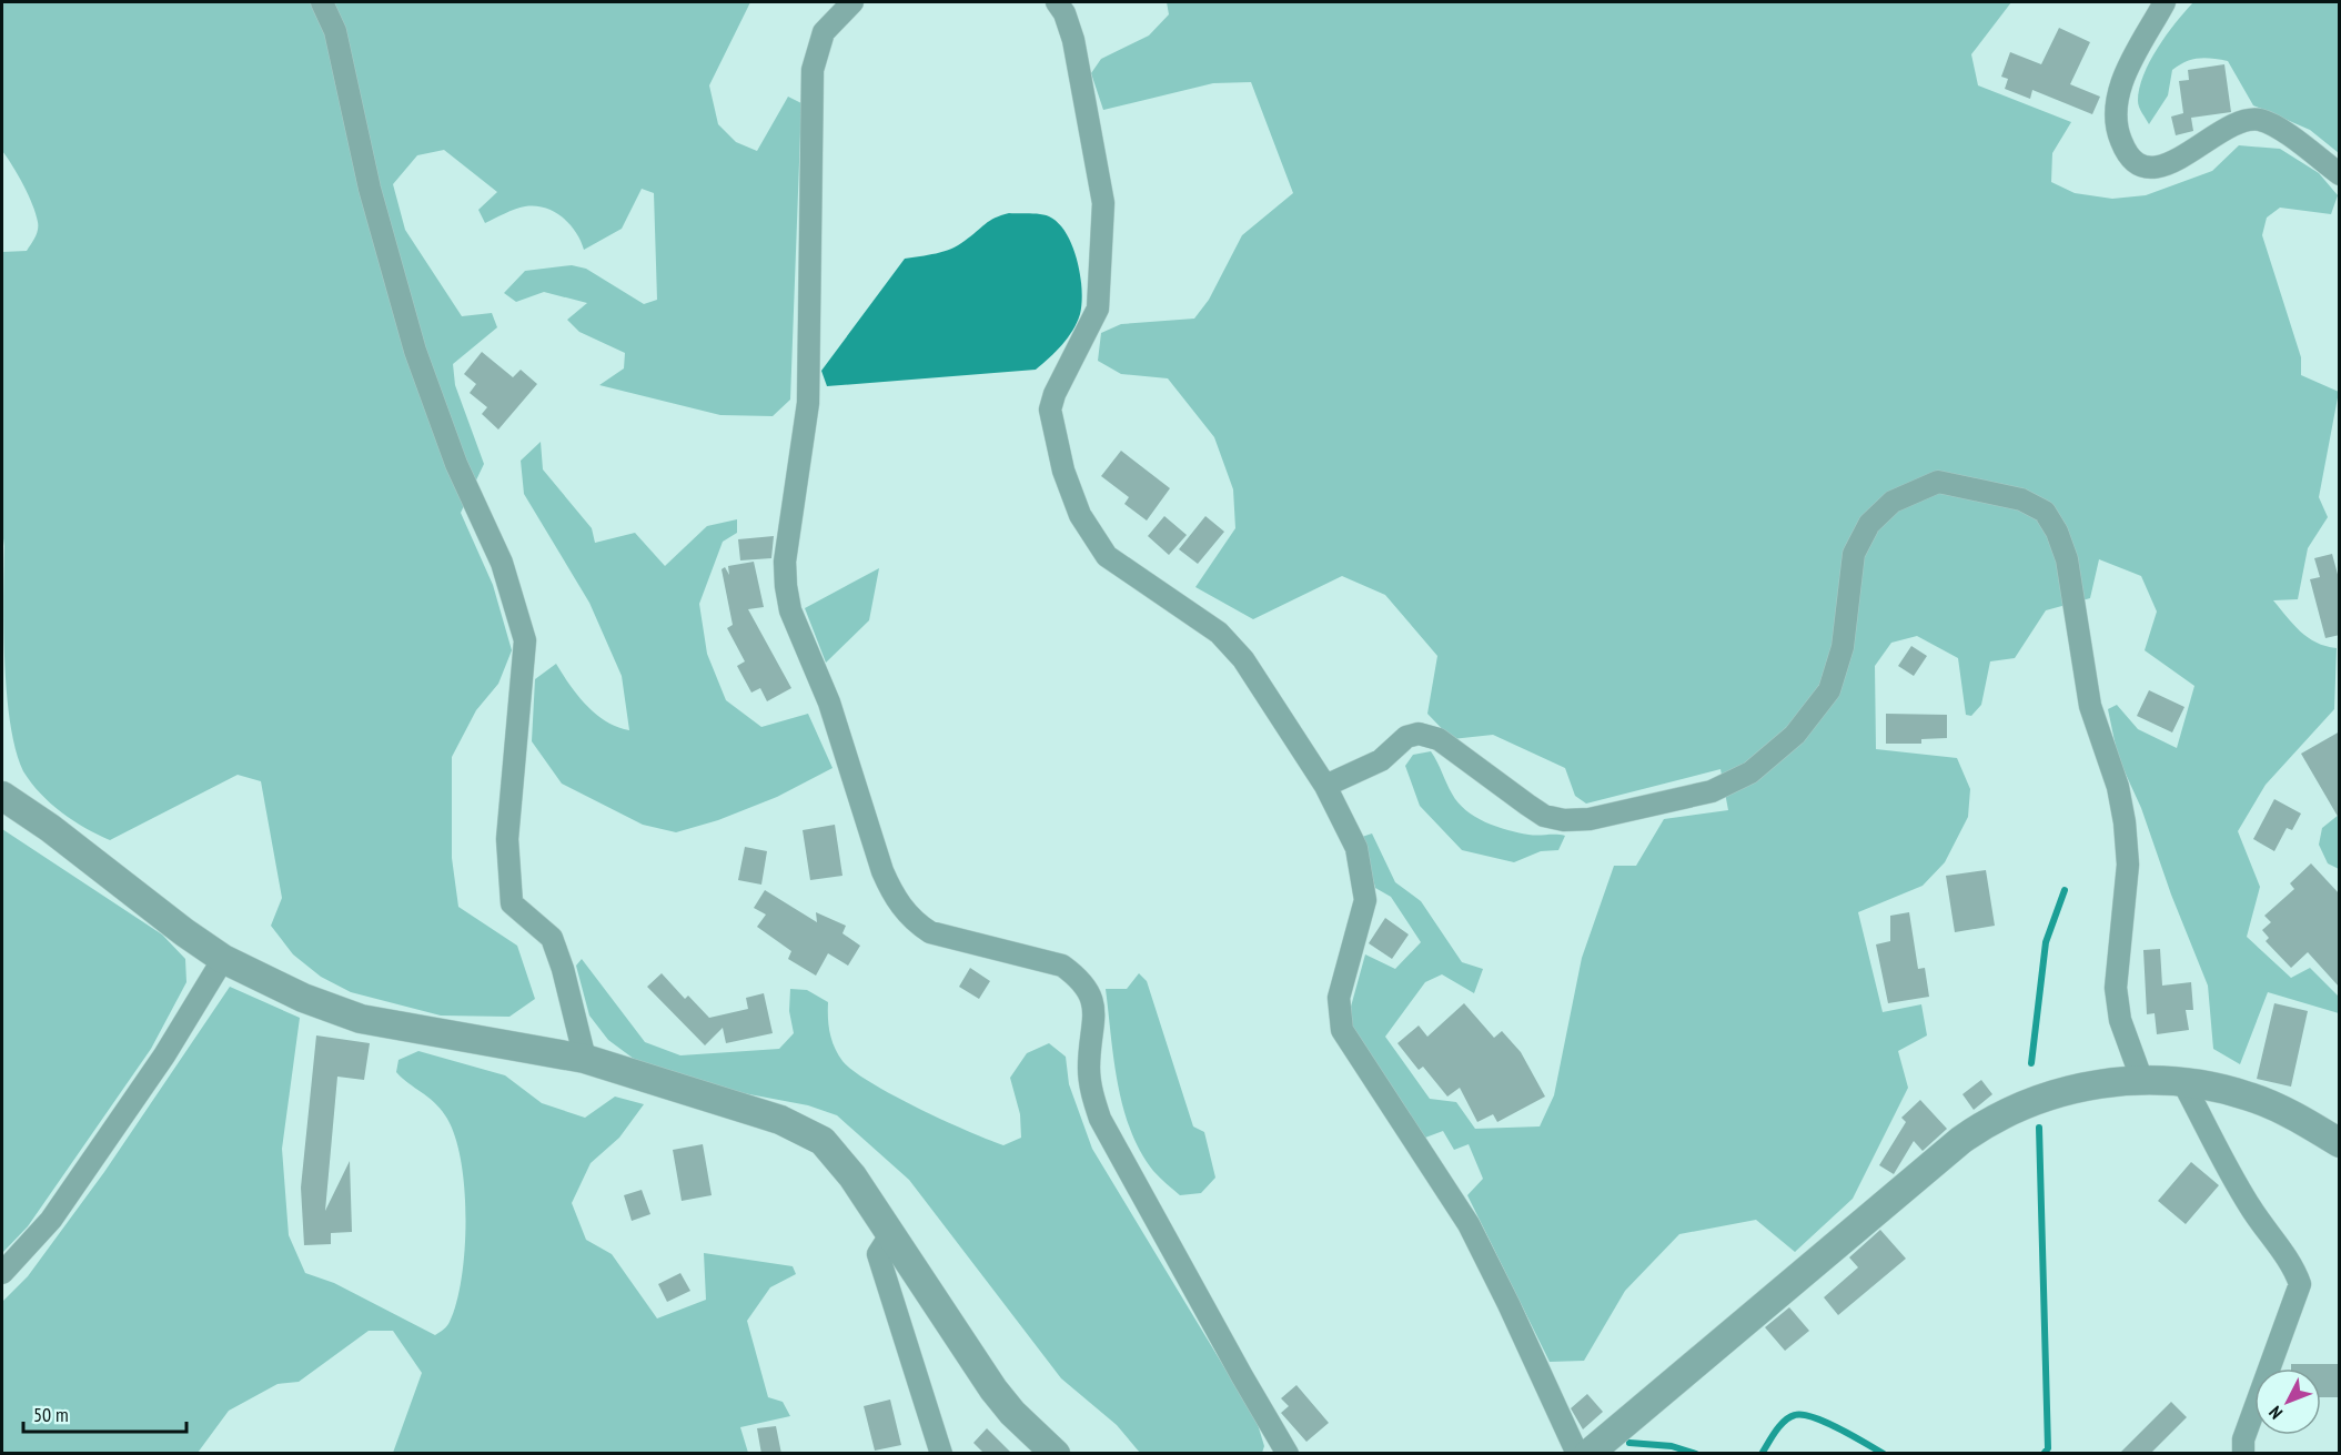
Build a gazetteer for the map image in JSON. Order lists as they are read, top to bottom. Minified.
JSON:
{"scale_bar":"50 m","north":"bottom left"}
